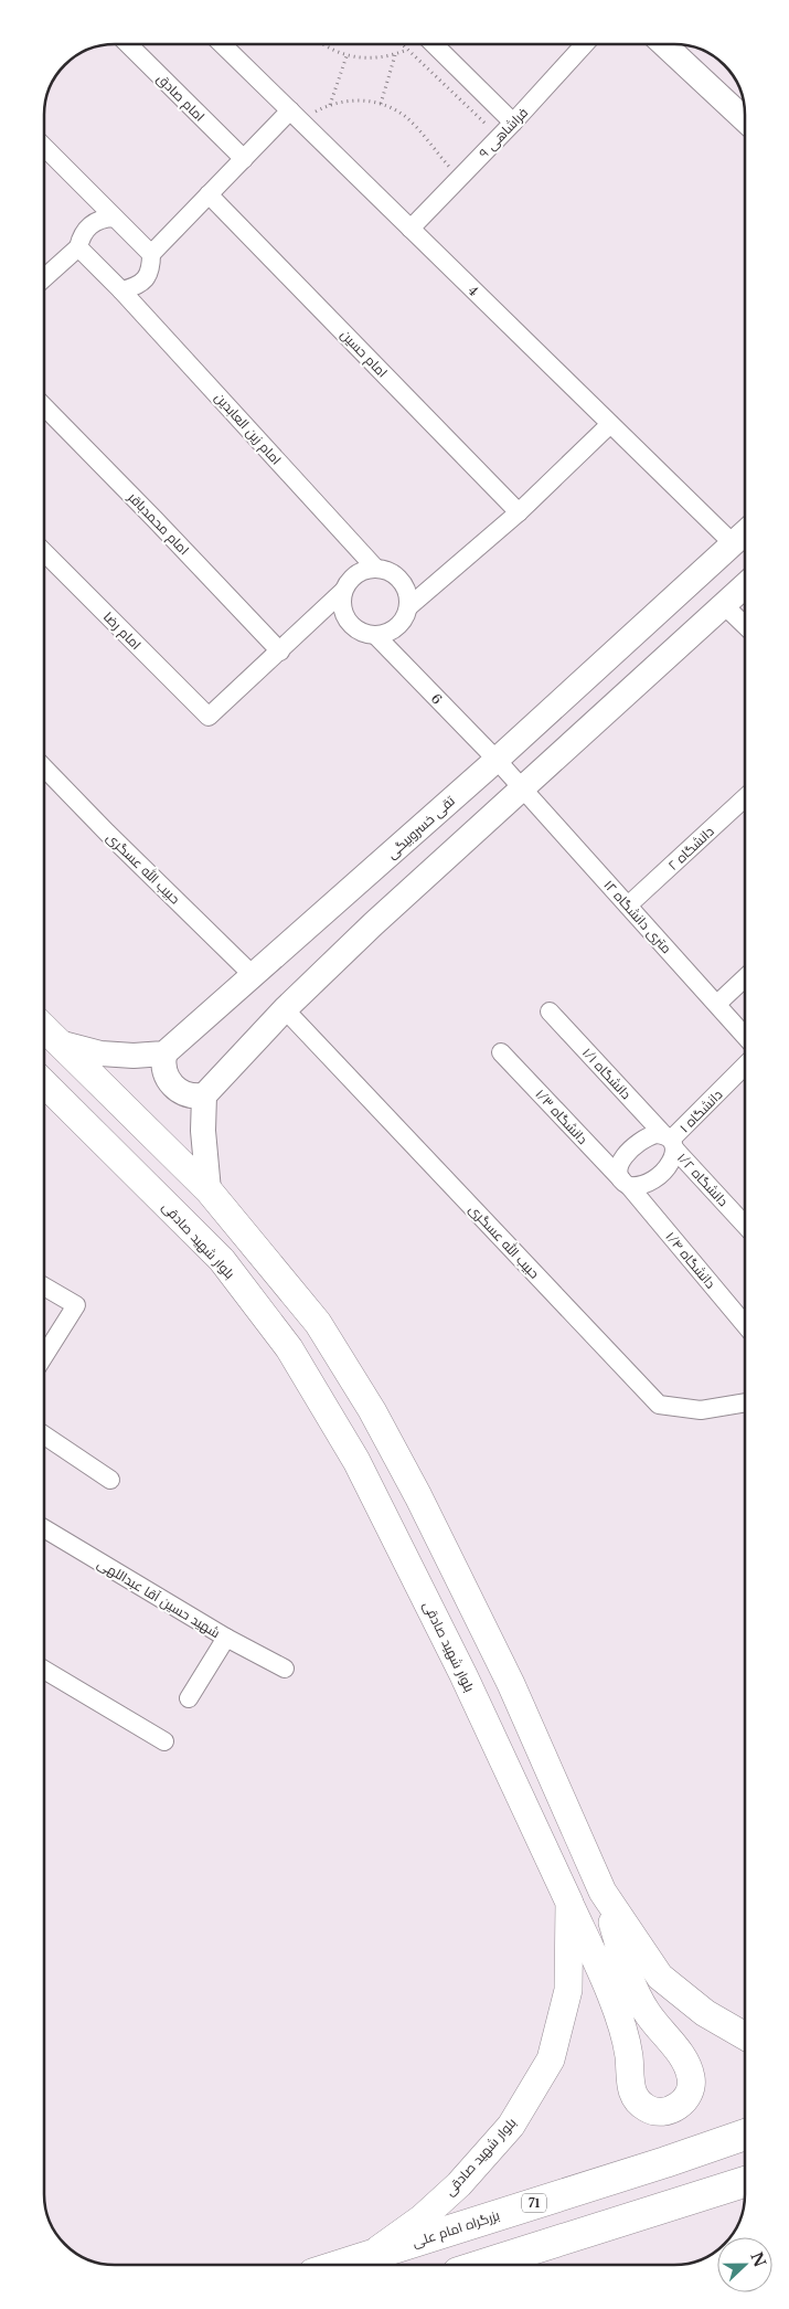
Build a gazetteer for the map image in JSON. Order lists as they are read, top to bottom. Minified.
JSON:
{"streets":{"highway":["71","بزرگراه امام علی"],"main road":["تقی خسروبیگی","بلوار شهید صادقی"],"street":["امام صادق","فراشاهی ۹","4","امام حسین","امام زین العابدین","امام محمدباقر","امام رضا","6","دانشگاه ۲","حبیب الله عسگری","۱۲ متری دانشگاه","دانشگاه ۱/۱","دانشگاه ۱","دانشگاه ۱/۳","دانشگاه ۱/۲","دانشگاه ۱/۴","شهید حسین آقا عبداللهی"]},"crossings":[["فراشاهی ۹","4"],["4","تقی خسروبیگی"],["امام زین العابدین","6"],["امام محمدباقر","امام رضا"],["6","تقی خسروبیگی"],["6","۱۲ متری دانشگاه"],["تقی خسروبیگی","حبیب الله عسگری"],["دانشگاه ۲","۱۲ متری دانشگاه"],["دانشگاه ۱/۱","دانشگاه ۱"],["دانشگاه ۱/۱","دانشگاه ۱/۳"],["دانشگاه ۱/۱","دانشگاه ۱/۲"],["دانشگاه ۱/۱","دانشگاه ۱/۴"],["دانشگاه ۱","دانشگاه ۱/۳"],["دانشگاه ۱","دانشگاه ۱/۲"],["دانشگاه ۱","دانشگاه ۱/۴"],["دانشگاه ۱/۳","دانشگاه ۱/۲"],["دانشگاه ۱/۳","دانشگاه ۱/۴"],["دانشگاه ۱/۲","دانشگاه ۱/۴"],["بلوار شهید صادقی","بزرگراه امام علی"]],"north":"right"}
